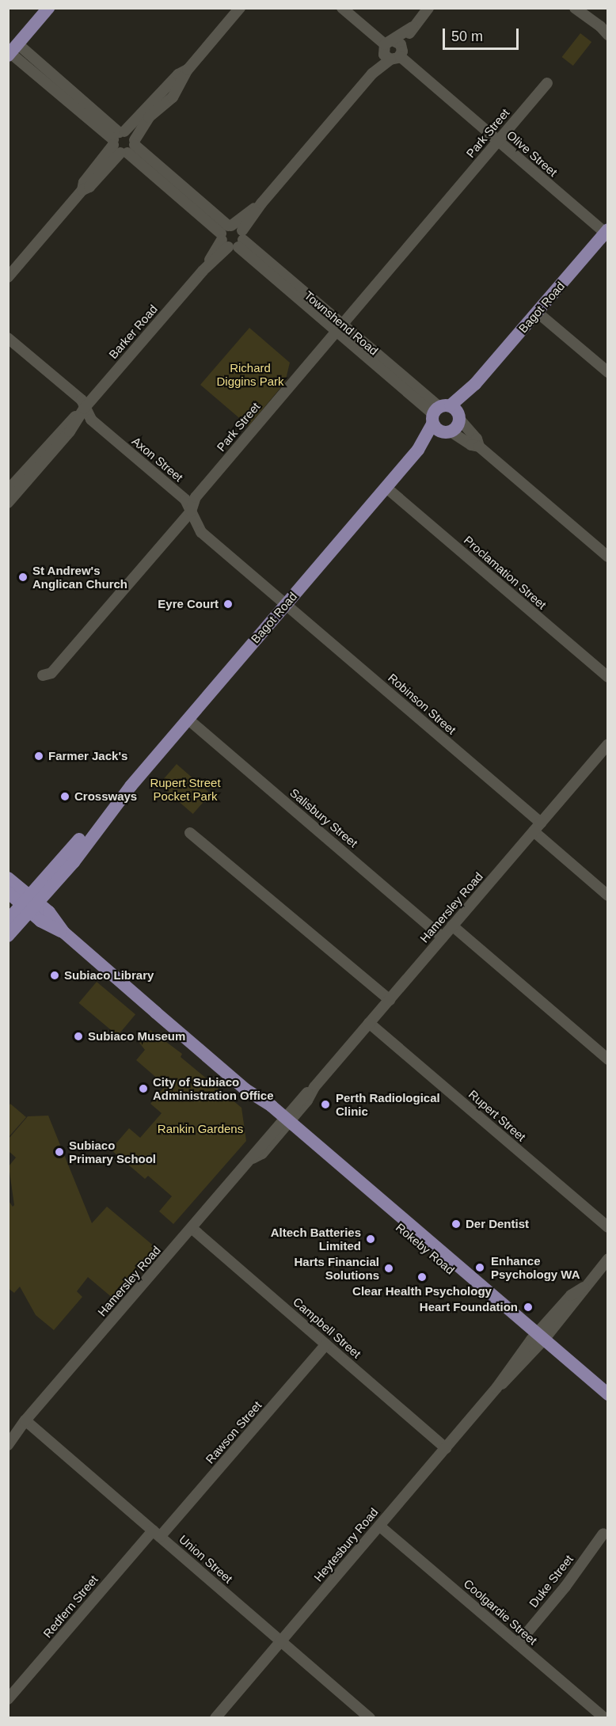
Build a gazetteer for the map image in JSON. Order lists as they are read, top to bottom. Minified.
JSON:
{"streets":{"main road":["Bagot Road","Rokeby Road"],"street":["Park Street","Olive Street","Townshend Road","Barker Road","Axon Street","Proclamation Street","Robinson Street","Salisbury Street","Hamersley Road","Rupert Street","Campbell Street","Rawson Street","Heytesbury Road","Union Street","Duke Street","Redfern Street","Coolgardie Street"]},"crossings":[["Park Street","Olive Street"],["Park Street","Townshend Road"],["Park Street","Axon Street"],["Olive Street","Bagot Road"],["Olive Street","Barker Road"],["Bagot Road","Townshend Road"],["Bagot Road","Axon Street"],["Bagot Road","Proclamation Street"],["Bagot Road","Robinson Street"],["Bagot Road","Salisbury Street"],["Bagot Road","Rokeby Road"],["Townshend Road","Barker Road"],["Barker Road","Axon Street"],["Axon Street","Robinson Street"],["Robinson Street","Hamersley Road"],["Salisbury Street","Hamersley Road"],["Hamersley Road","Rupert Street"],["Hamersley Road","Rokeby Road"],["Hamersley Road","Campbell Street"],["Hamersley Road","Union Street"],["Rokeby Road","Heytesbury Road"],["Campbell Street","Rawson Street"],["Campbell Street","Heytesbury Road"],["Rawson Street","Union Street"],["Rawson Street","Redfern Street"],["Heytesbury Road","Union Street"],["Heytesbury Road","Coolgardie Street"],["Union Street","Redfern Street"],["Duke Street","Coolgardie Street"]],"parks":["Richard Diggins Park","Rupert Street Pocket Park","Rankin Gardens"],"places":["St Andrew's Anglican Church","Eyre Court","Farmer Jack's","Crossways","Subiaco Library","Subiaco Museum","City of Subiaco Administration Office","Perth Radiological Clinic","Subiaco Primary School","Der Dentist","Altech Batteries Limited","Enhance Psychology WA","Harts Financial Solutions","Clear Health Psychology","Heart Foundation"],"scale_bar":"50 m"}
